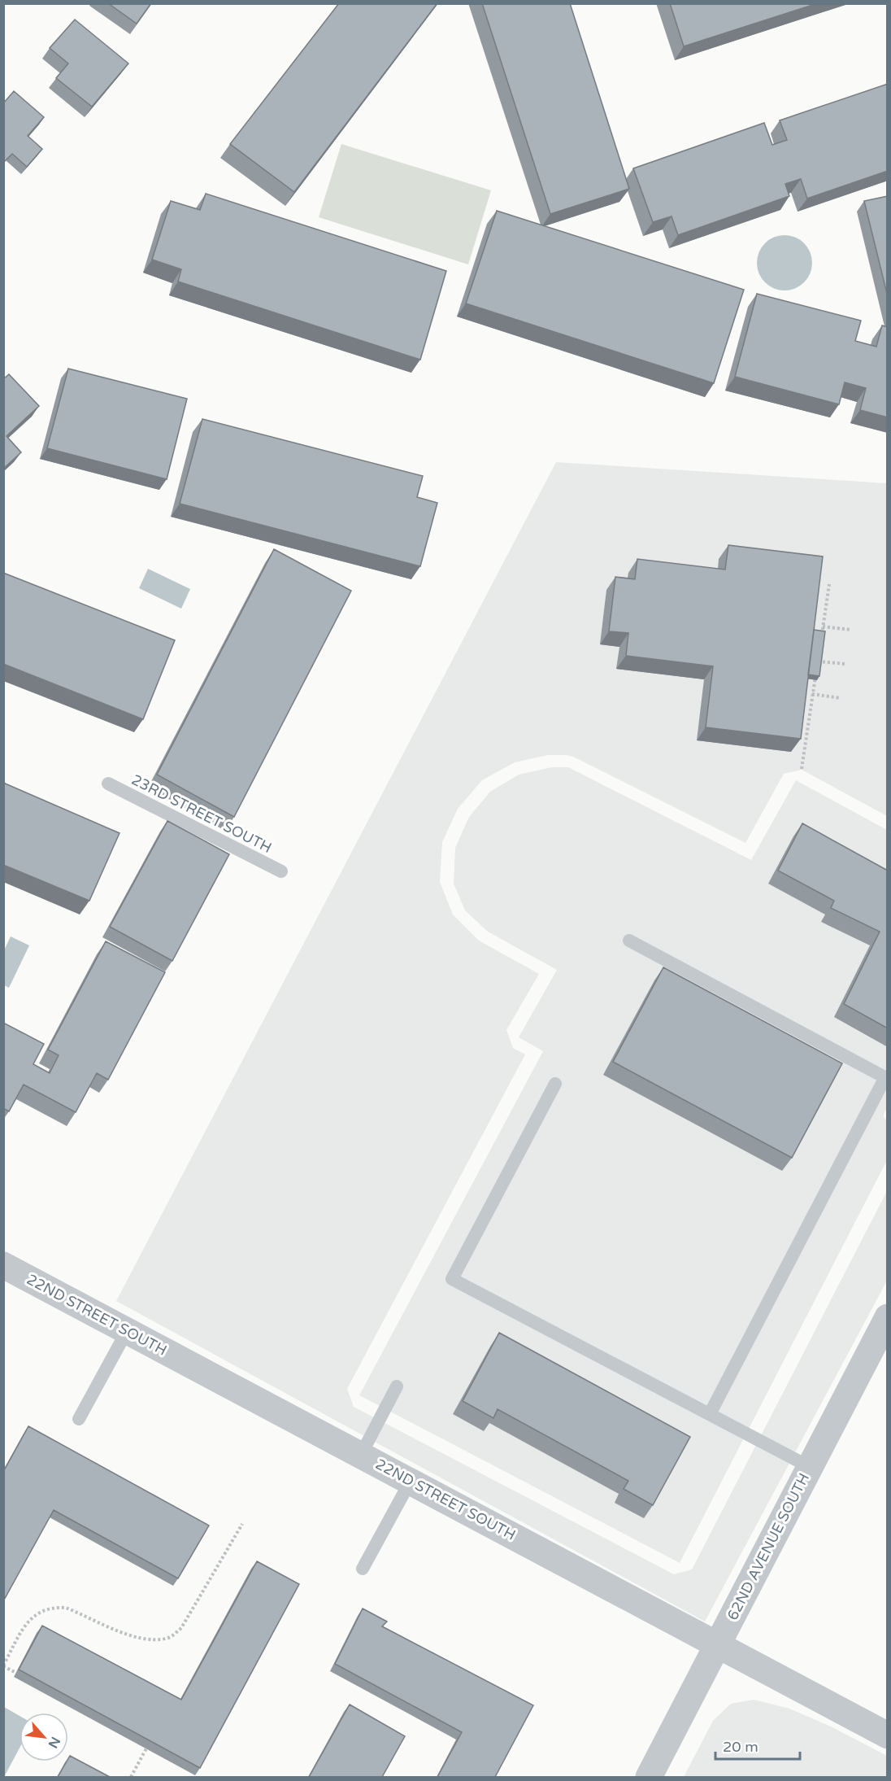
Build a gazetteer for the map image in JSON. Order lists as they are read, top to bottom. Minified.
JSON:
{"streets":{"street":["22ND STREET SOUTH","62ND AVENUE SOUTH"],"lane":["23RD STREET SOUTH"]},"crossings":[["22ND STREET SOUTH","62ND AVENUE SOUTH"]],"scale_bar":"20 m","north":"bottom right"}
